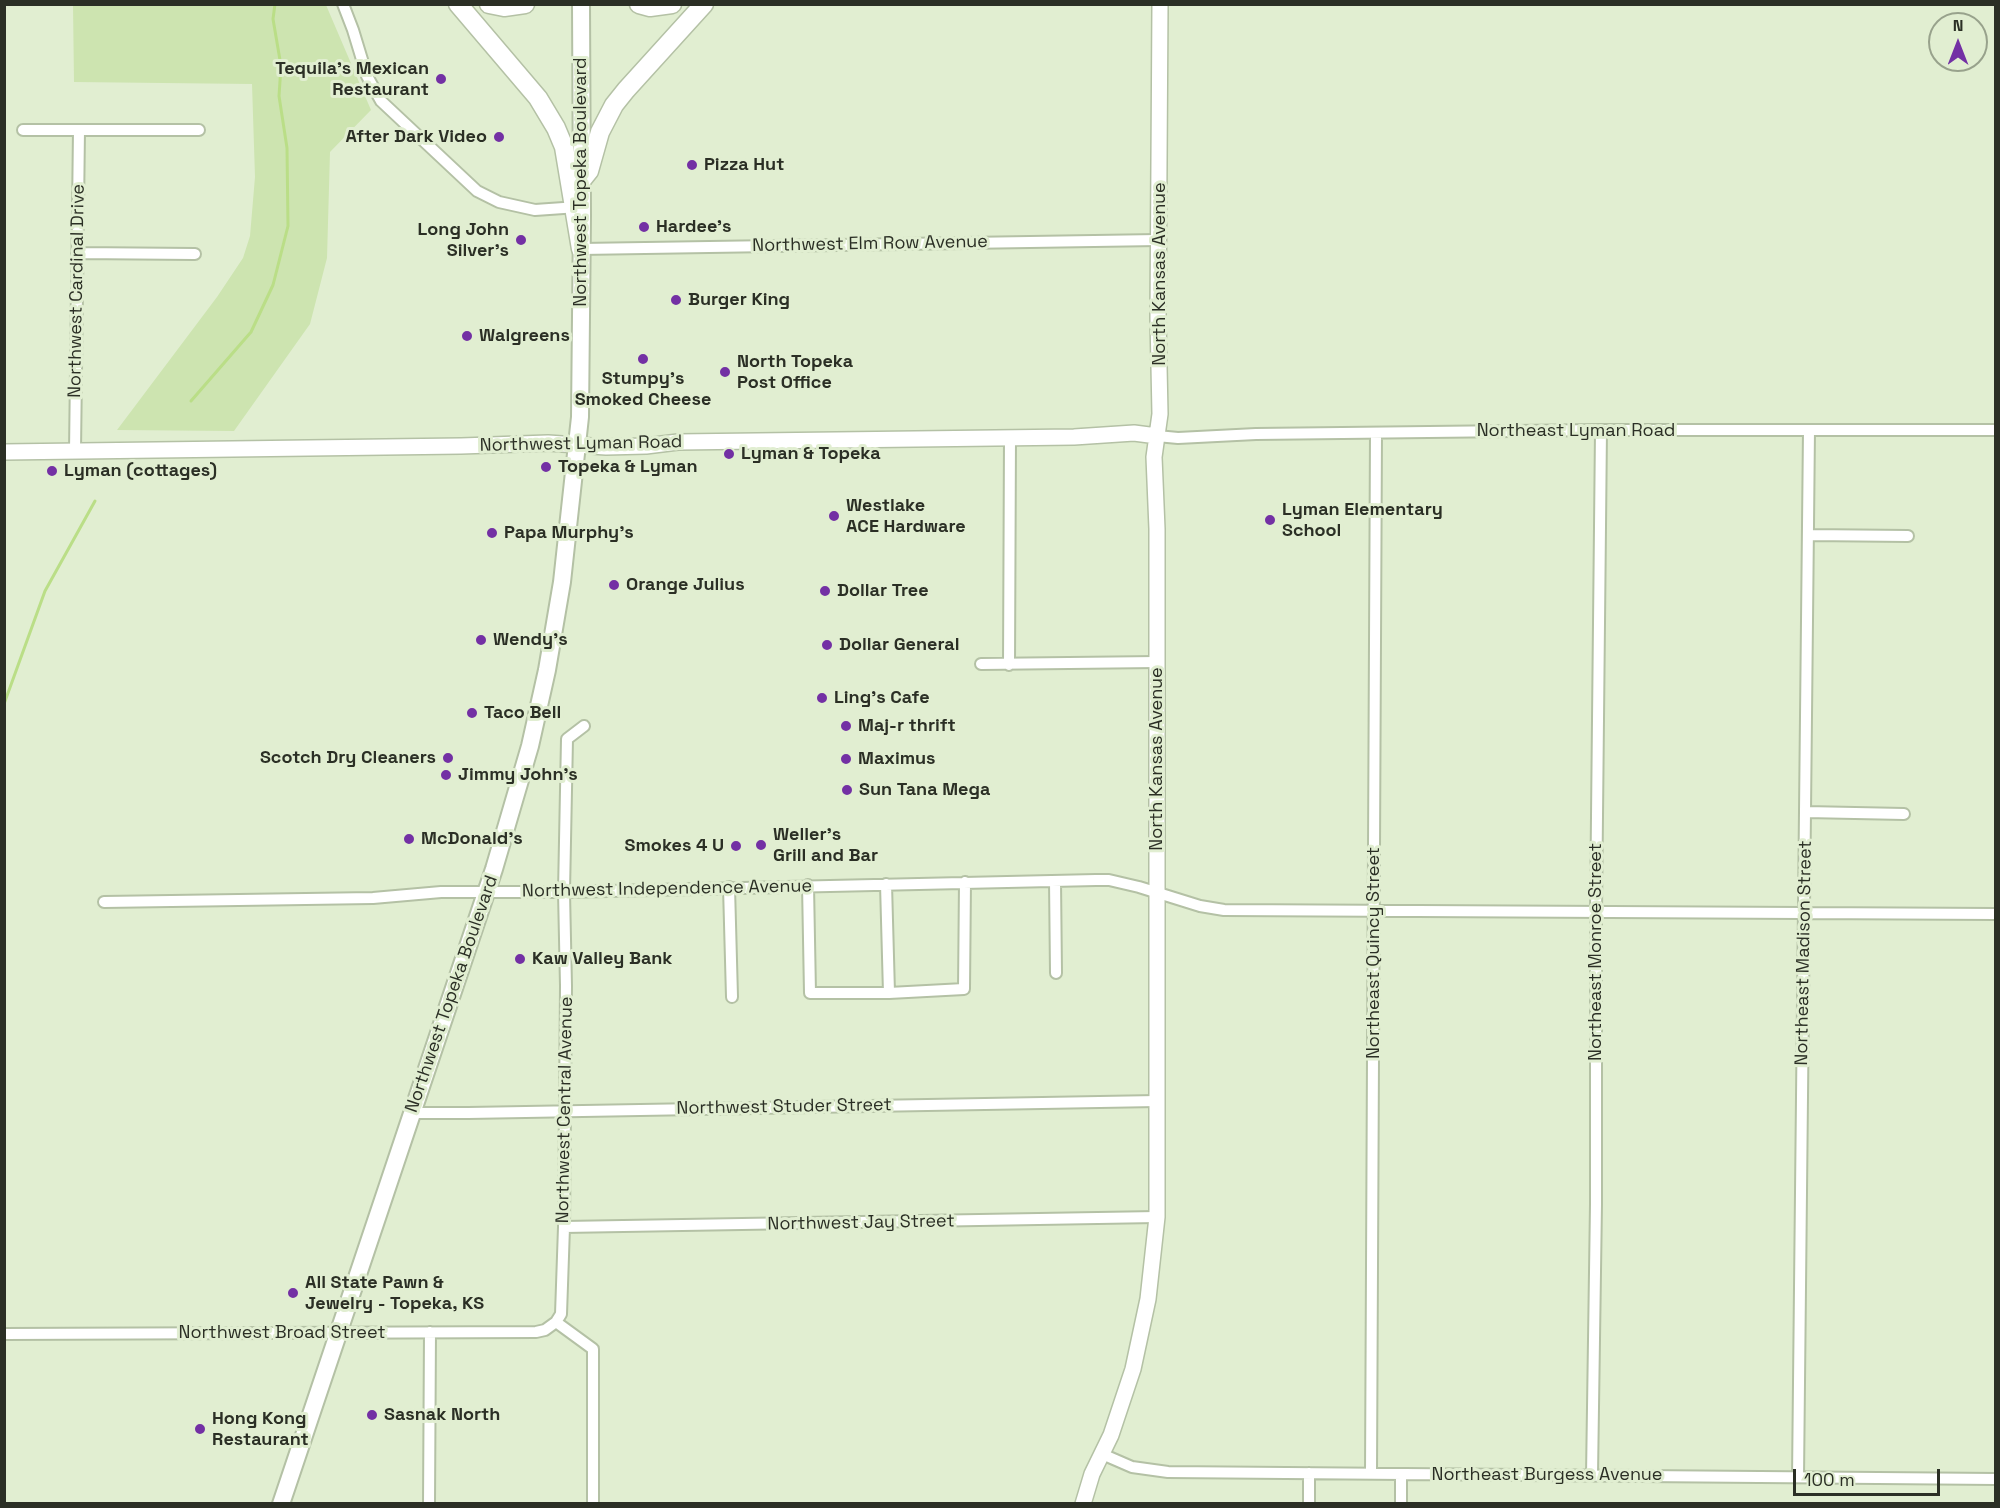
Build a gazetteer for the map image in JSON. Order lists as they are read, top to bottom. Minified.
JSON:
{"streets":{"main road":["Northwest Topeka Boulevard","North Kansas Avenue","Northwest Lyman Road"],"street":["Northwest Elm Row Avenue","Northwest Cardinal Drive","Northeast Lyman Road","Northwest Independence Avenue","Northeast Monroe Street","Northeast Quincy Street","Northeast Madison Street","Northwest Studer Street","Northwest Central Avenue","Northwest Jay Street","Northwest Broad Street","Northeast Burgess Avenue"]},"crossings":[["Northwest Topeka Boulevard","Northwest Elm Row Avenue"],["Northwest Topeka Boulevard","Northwest Lyman Road"],["Northwest Topeka Boulevard","Northwest Independence Avenue"],["Northwest Topeka Boulevard","Northwest Studer Street"],["Northwest Topeka Boulevard","Northwest Broad Street"],["Northwest Elm Row Avenue","North Kansas Avenue"],["North Kansas Avenue","Northeast Lyman Road"],["North Kansas Avenue","Northwest Lyman Road"],["North Kansas Avenue","Northwest Independence Avenue"],["North Kansas Avenue","Northwest Studer Street"],["North Kansas Avenue","Northwest Jay Street"],["North Kansas Avenue","Northeast Burgess Avenue"],["Northwest Cardinal Drive","Northwest Lyman Road"],["Northeast Lyman Road","Northwest Lyman Road"],["Northeast Lyman Road","Northeast Monroe Street"],["Northeast Lyman Road","Northeast Quincy Street"],["Northeast Lyman Road","Northeast Madison Street"],["Northwest Independence Avenue","Northeast Monroe Street"],["Northwest Independence Avenue","Northeast Quincy Street"],["Northwest Independence Avenue","Northeast Madison Street"],["Northwest Independence Avenue","Northwest Central Avenue"],["Northeast Monroe Street","Northeast Burgess Avenue"],["Northeast Quincy Street","Northeast Burgess Avenue"],["Northeast Madison Street","Northeast Burgess Avenue"],["Northwest Studer Street","Northwest Central Avenue"],["Northwest Central Avenue","Northwest Jay Street"],["Northwest Central Avenue","Northwest Broad Street"]],"places":["Tequila’s Mexican Restaurant","After Dark Video","Pizza Hut","Hardee's","Long John Silver's","Burger King","Walgreens","Stumpy's Smoked Cheese","North Topeka Post Office","Lyman & Topeka","Topeka & Lyman","Lyman (cottages)","Westlake ACE Hardware","Lyman Elementary School","Papa Murphy's","Orange Julius","Dollar Tree","Wendy's","Dollar General","Ling's Cafe","Taco Bell","Maj-r thrift","Scotch Dry Cleaners","Maximus","Jimmy John's","Sun Tana Mega","McDonald's","Weller's Grill and Bar","Smokes 4 U","Kaw Valley Bank","All State Pawn & Jewelry - Topeka, KS","Sasnak North","Hong Kong Restaurant"],"scale_bar":"100 m","north":"top"}
